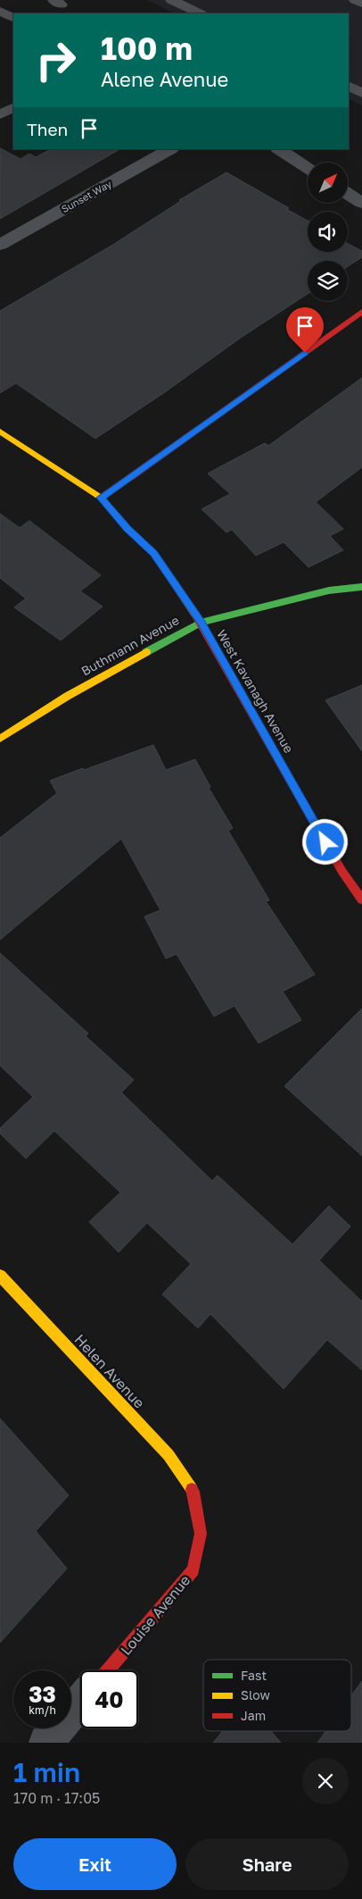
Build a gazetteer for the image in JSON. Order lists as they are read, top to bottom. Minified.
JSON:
{"streets":{"street":["Sunset Way","Buthmann Avenue","West Kavanagh Avenue","Helen Avenue","Louise Avenue"]},"crossings":[["Buthmann Avenue","West Kavanagh Avenue"],["Helen Avenue","Louise Avenue"]],"legend":["Fast","Slow","Jam"],"north":"top right","page":{"turn":["100 m","Alene Avenue"],"then":"Then","speed":"33 km/h","limit":"40","heading":["1 min","170 m · 17:05"],"buttons":["Exit","Share"]}}
